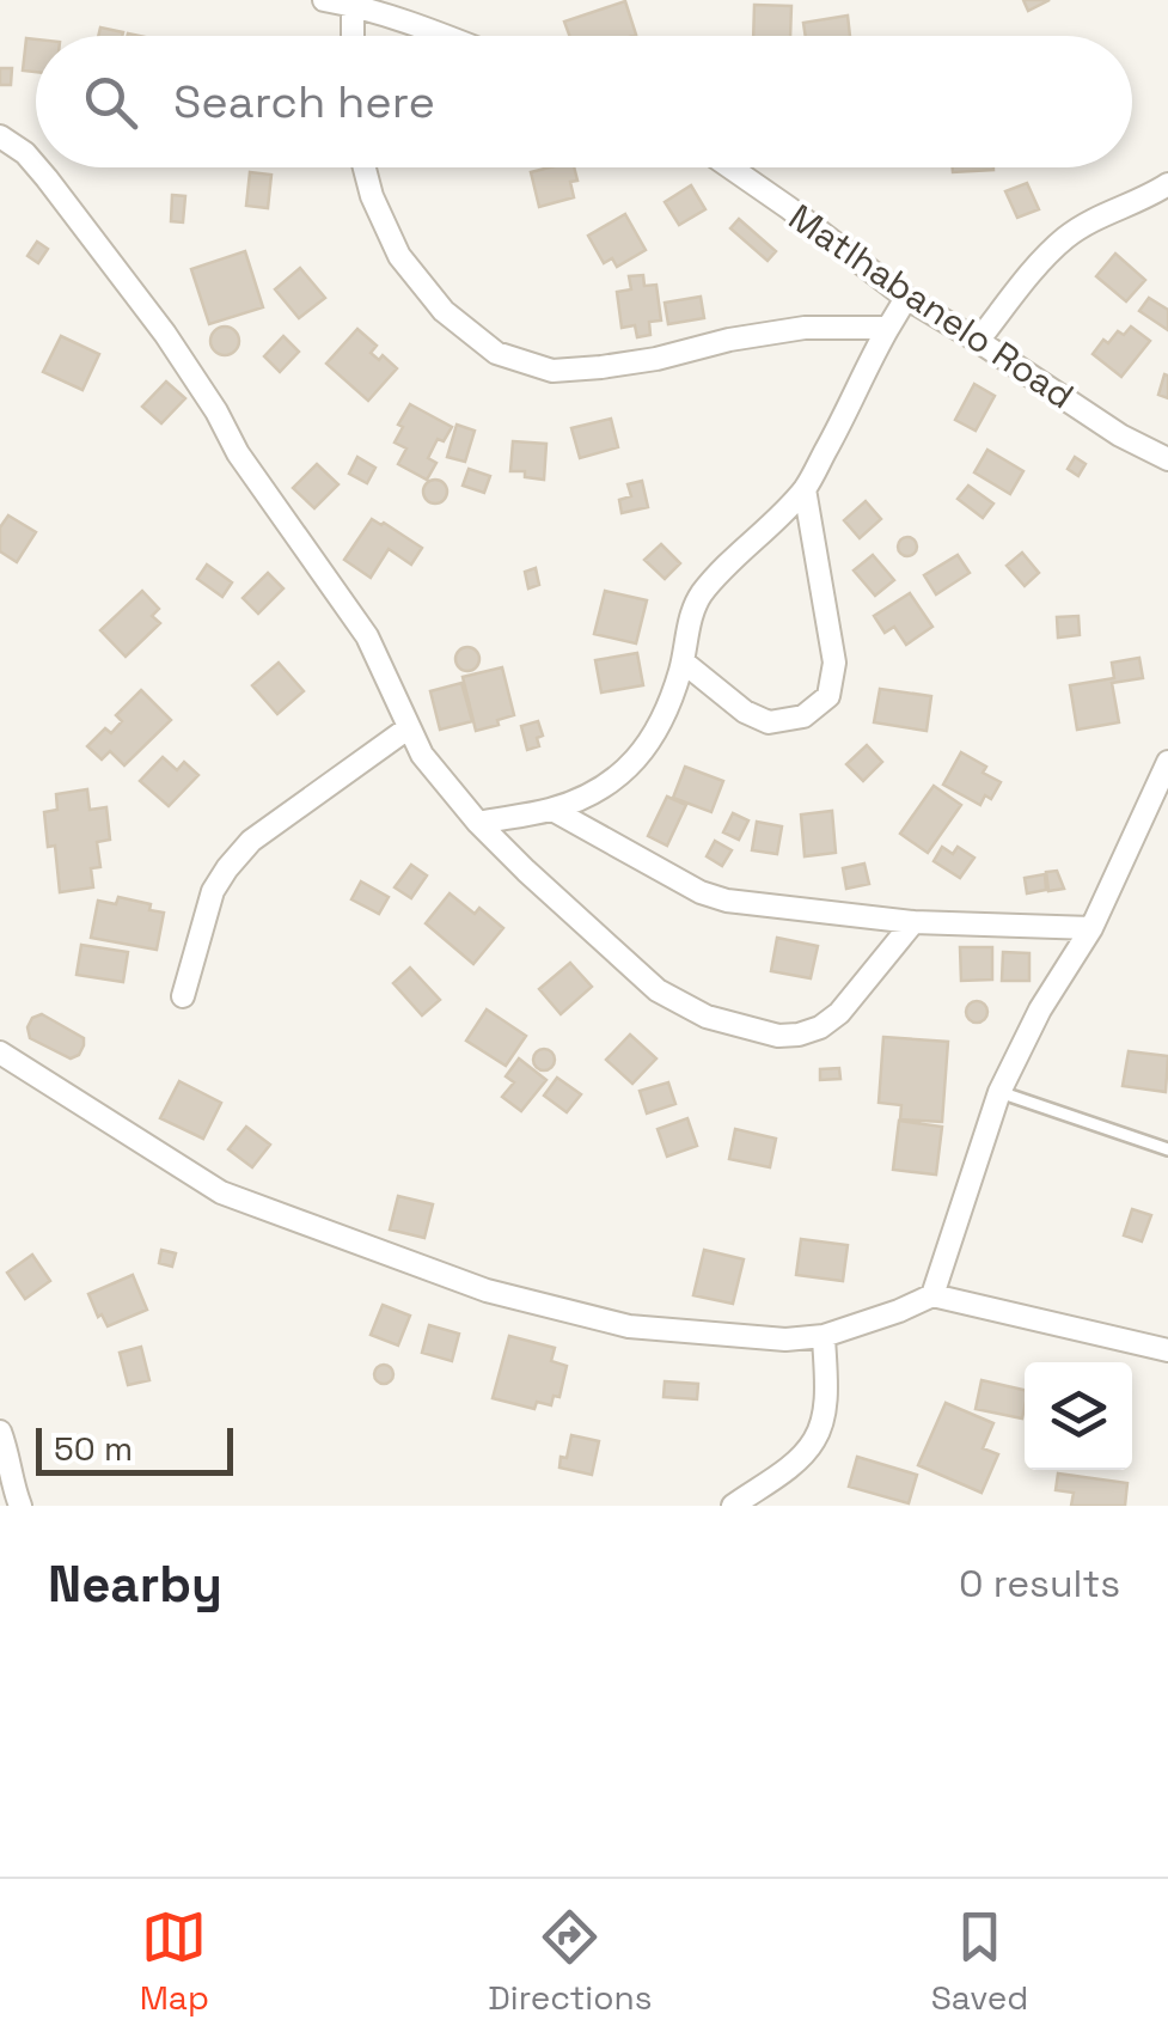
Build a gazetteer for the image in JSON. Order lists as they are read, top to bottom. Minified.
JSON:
{"streets":{"street":["Matlhabanelo Road"]},"scale_bar":"50 m","page":{"search":"Search here","scale":"50 m","heading":["Nearby","0 results"],"nav":["Map","Directions","Saved"]}}
